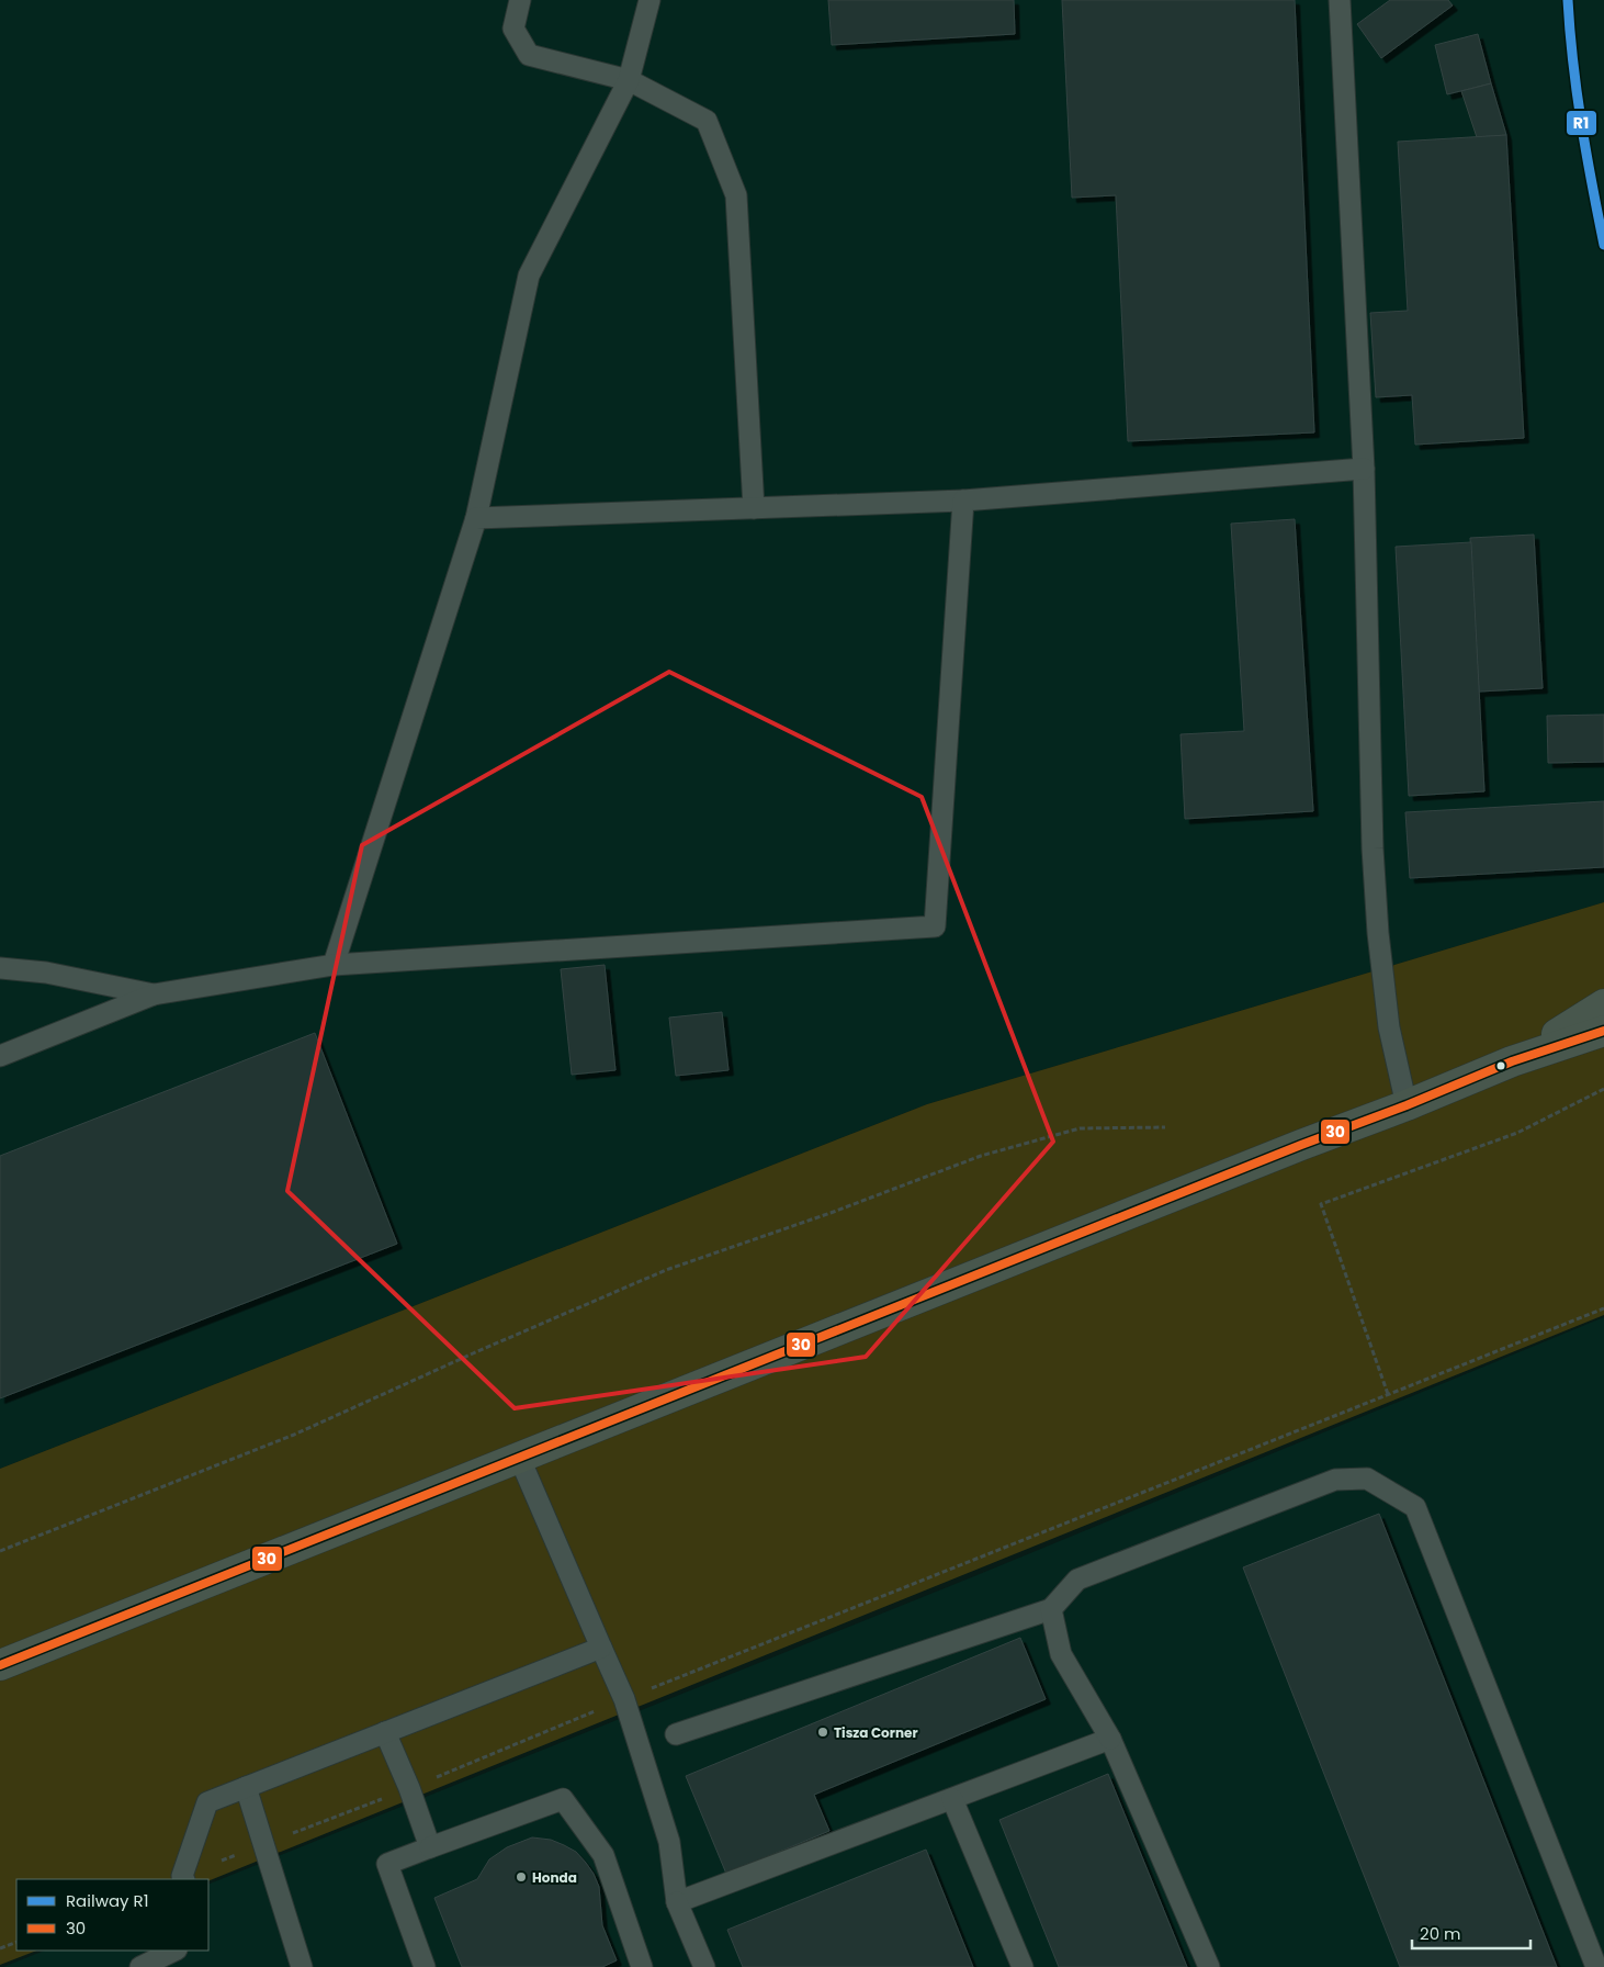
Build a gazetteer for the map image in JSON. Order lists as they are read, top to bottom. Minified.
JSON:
{"places":["Tisza Corner","Honda"],"lines":["rail line R1","transit line 30"],"legend":["Railway R1","30"],"scale_bar":"20 m"}
